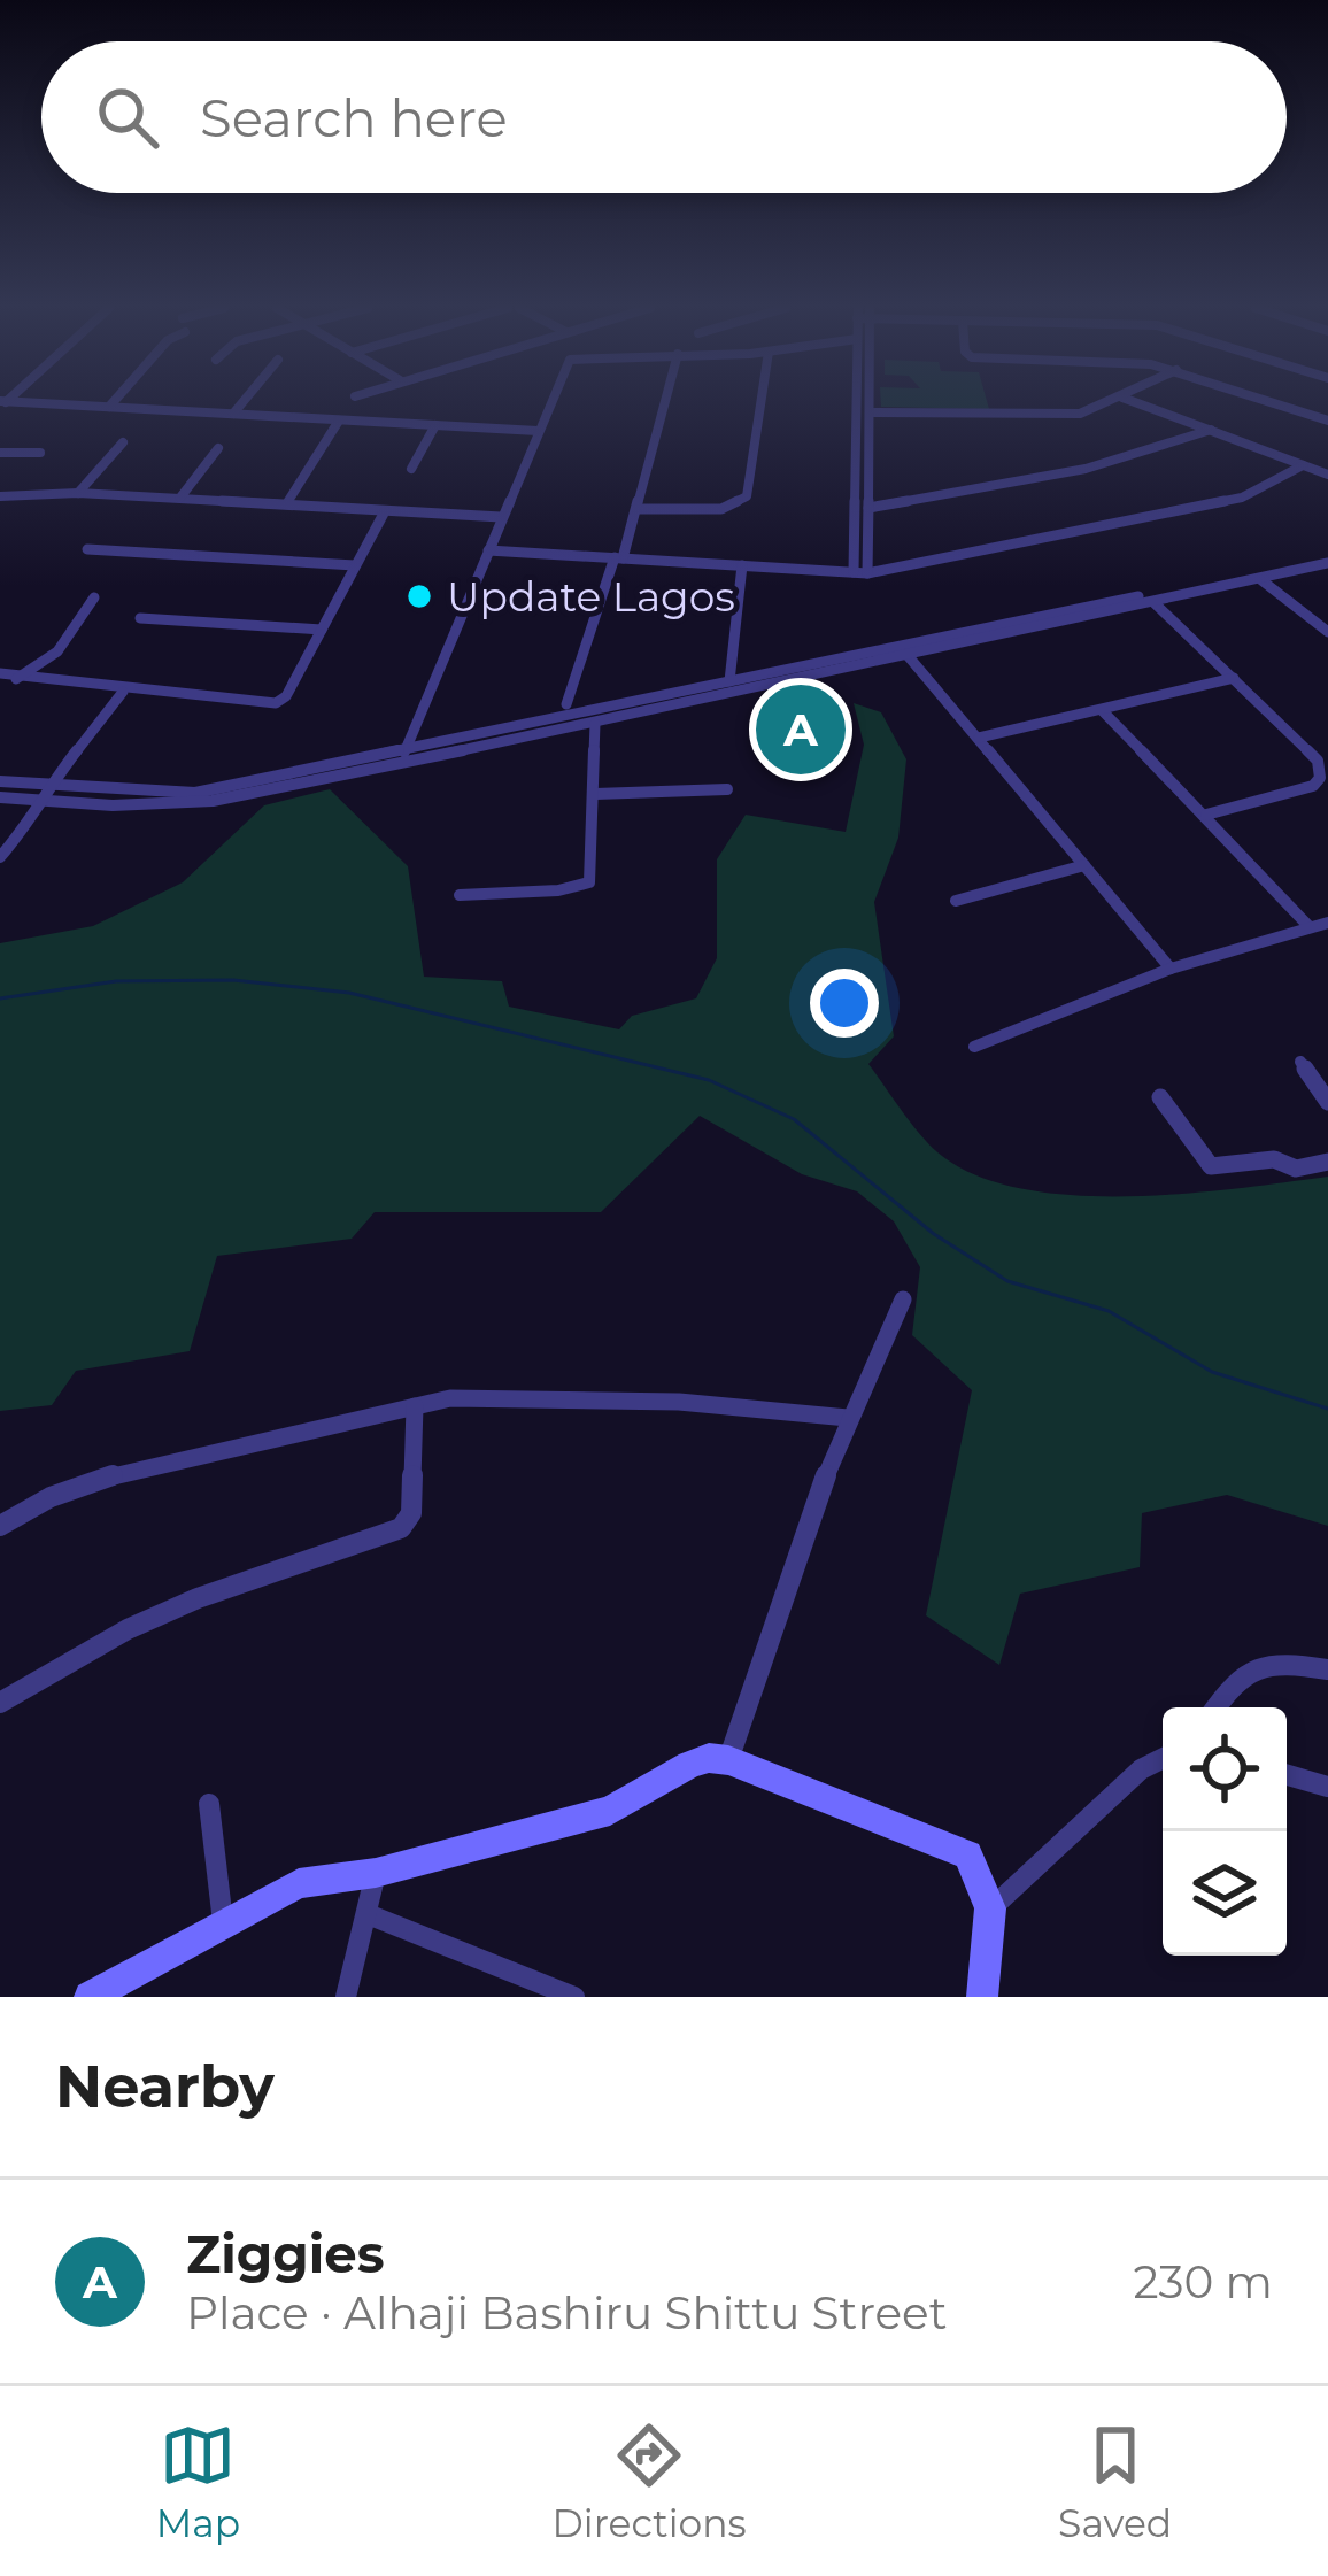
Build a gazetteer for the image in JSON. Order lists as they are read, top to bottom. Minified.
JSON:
{"places":["Update Lagos"],"page":{"search":"Search here","pins":"A","heading":"Nearby","list":[{"mark":"A","name":"Ziggies","note":"Place · Alhaji Bashiru Shittu Street","value":"230 m"}],"nav":["Map","Directions","Saved"]}}
